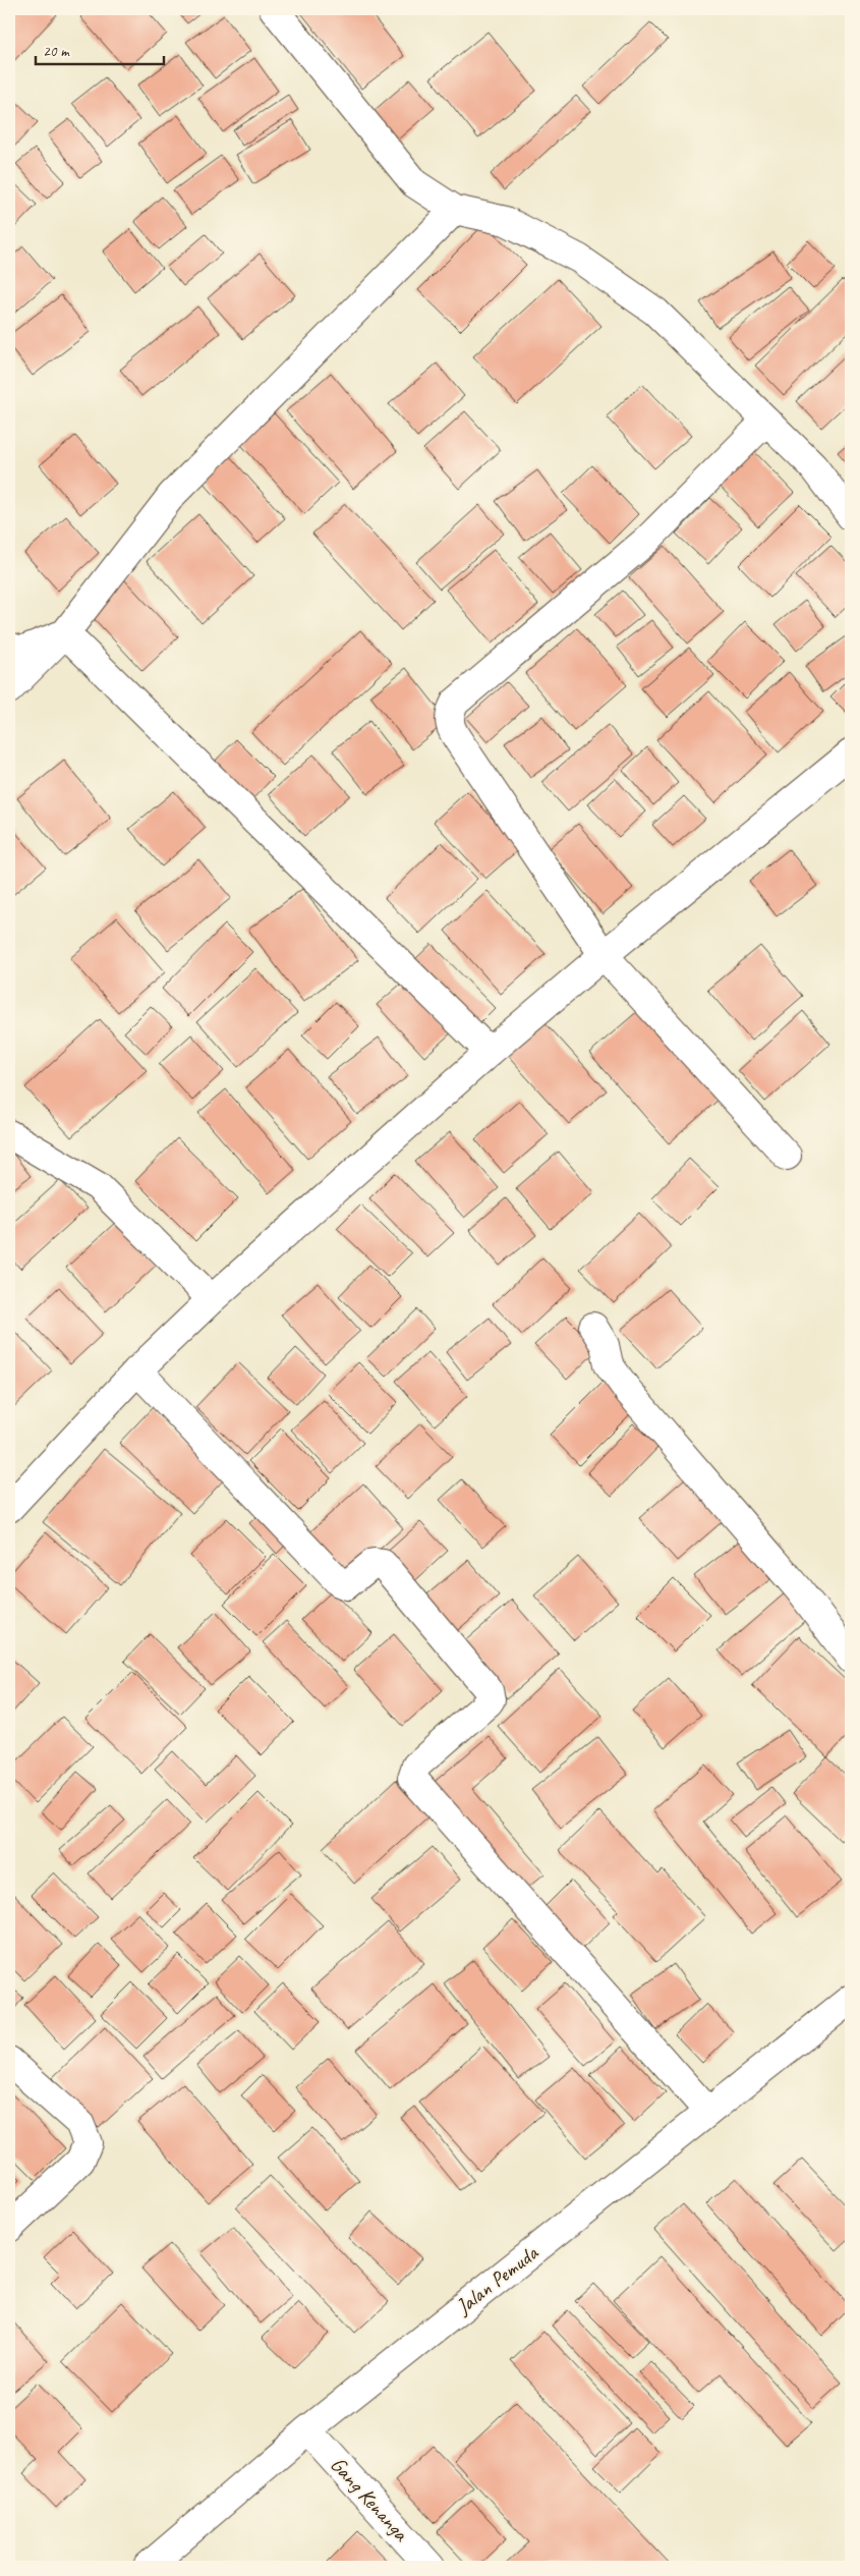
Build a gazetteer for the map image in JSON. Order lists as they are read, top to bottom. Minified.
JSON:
{"streets":{"street":["Jalan Pemuda","Gang Kenanga"]},"crossings":[["Jalan Pemuda","Gang Kenanga"]],"scale_bar":"20 m"}
